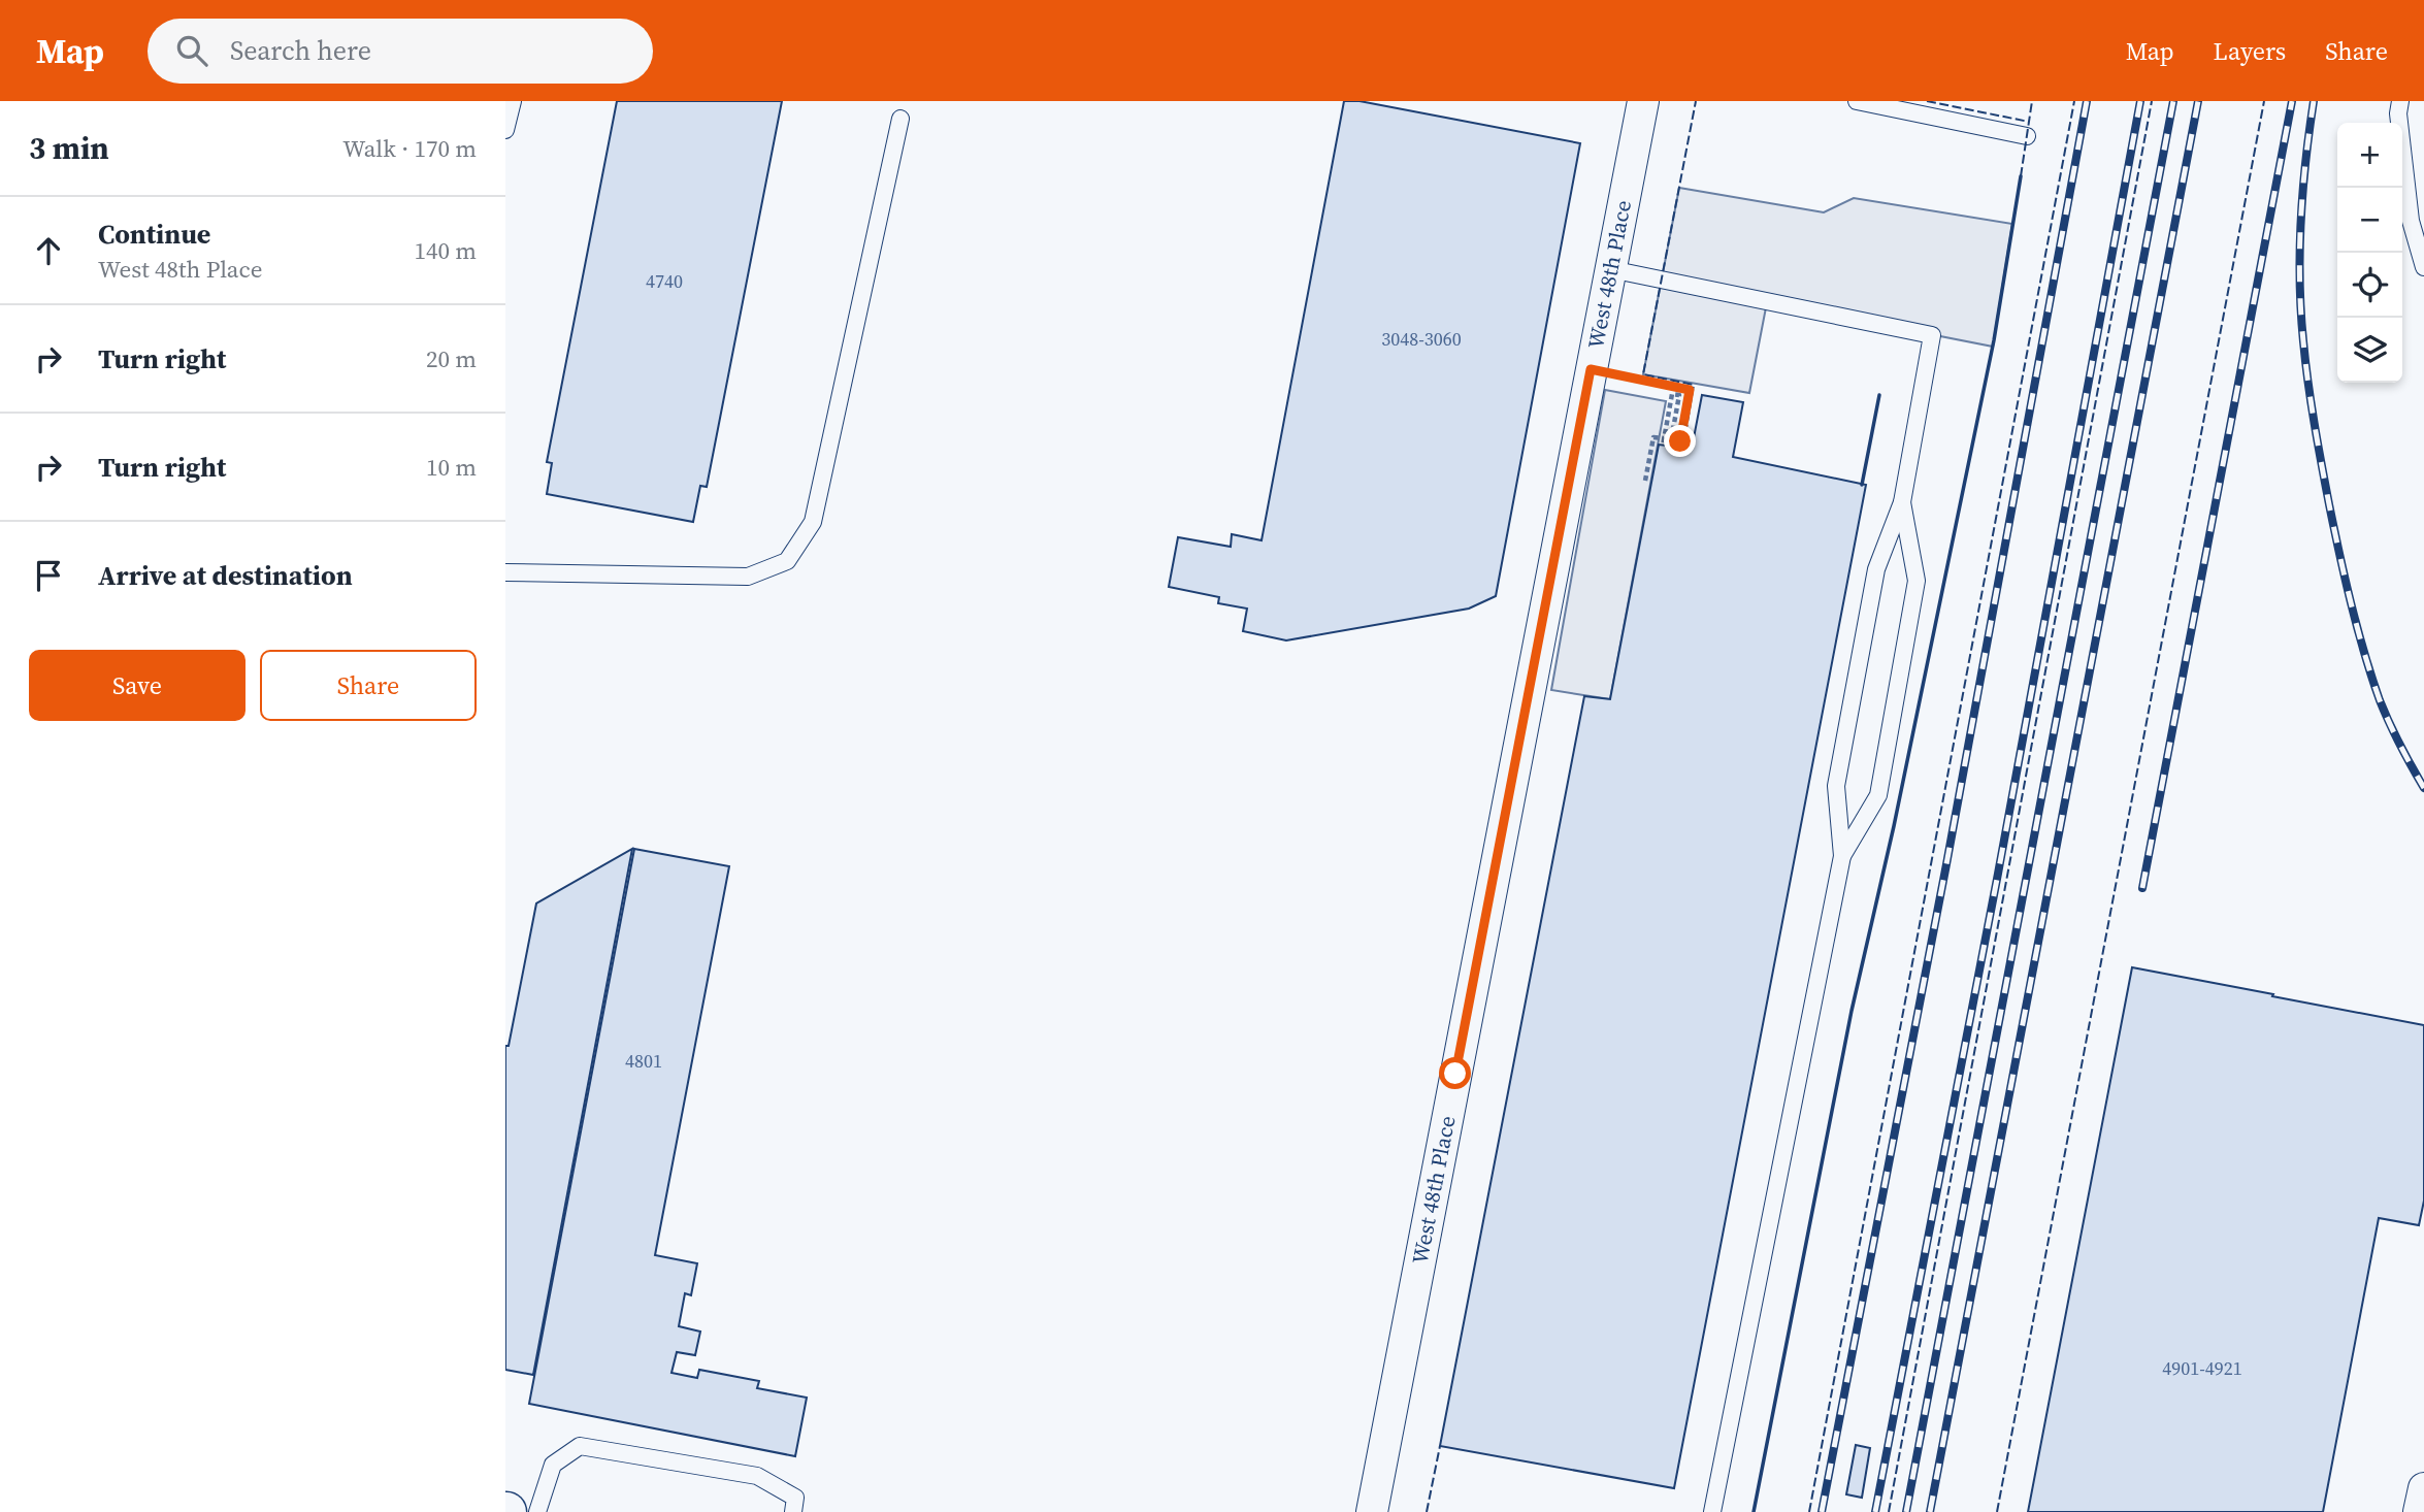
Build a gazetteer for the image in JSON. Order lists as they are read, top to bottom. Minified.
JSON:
{"streets":{"street":["West 48th Place"]},"house_numbers":["4740","3048-3060","4801","4901-4921"],"page":{"header":"Map","search":"Search here","nav":["Map","Layers","Share"],"heading":["3 min","Walk · 170 m"],"map_buttons":["+","−"],"list":[["Continue","West 48th Place","140 m"],["Turn right","20 m"],["Turn right","10 m"],"Arrive at destination"],"buttons":["Save","Share"]}}
